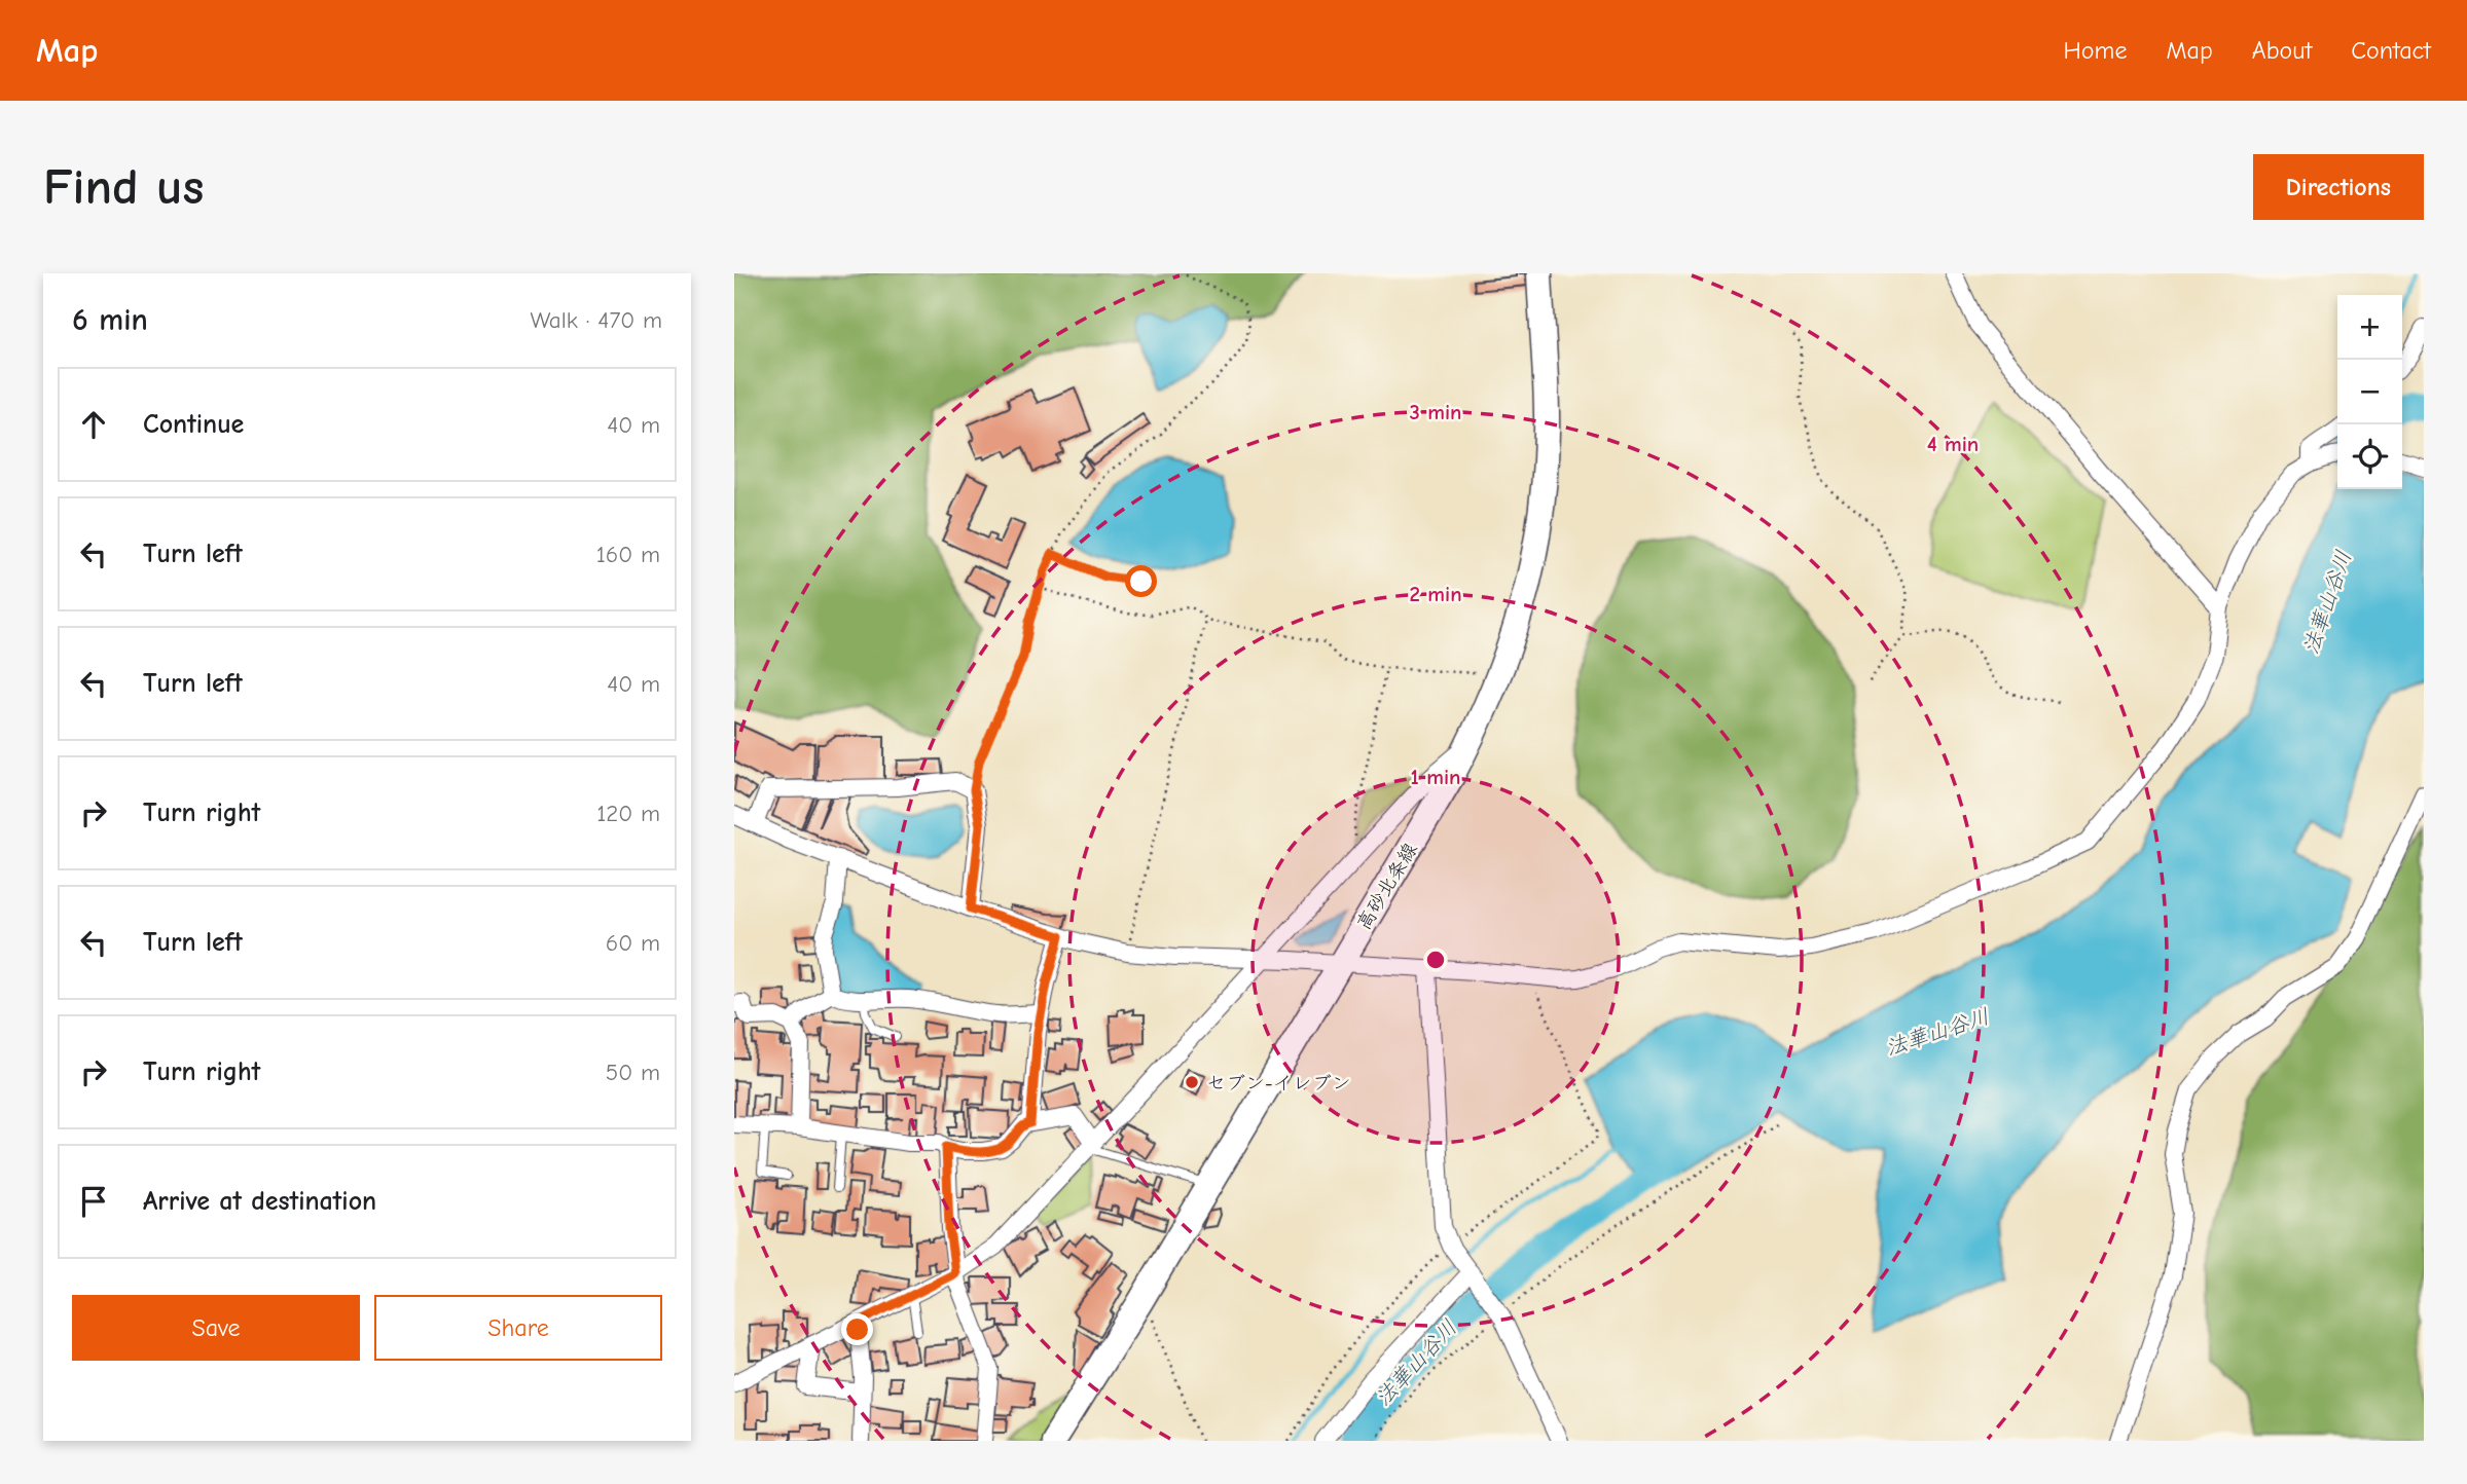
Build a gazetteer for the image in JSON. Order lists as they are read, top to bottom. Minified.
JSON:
{"streets":{"main road":["高砂北条線"]},"water":["法華山谷川"],"places":["セブン-イレブン"],"page":{"header":"Map","nav":["Home","Map","About","Contact"],"buttons":["Directions",["Save","Share"]],"title":"Find us","heading":["6 min","Walk · 470 m"],"map_buttons":["+","−"],"list":[["Continue","40 m"],["Turn left","160 m"],["Turn left","40 m"],["Turn right","120 m"],["Turn left","60 m"],["Turn right","50 m"],"Arrive at destination"]},"rings":["3 min","4 min","2 min","1 min"]}
